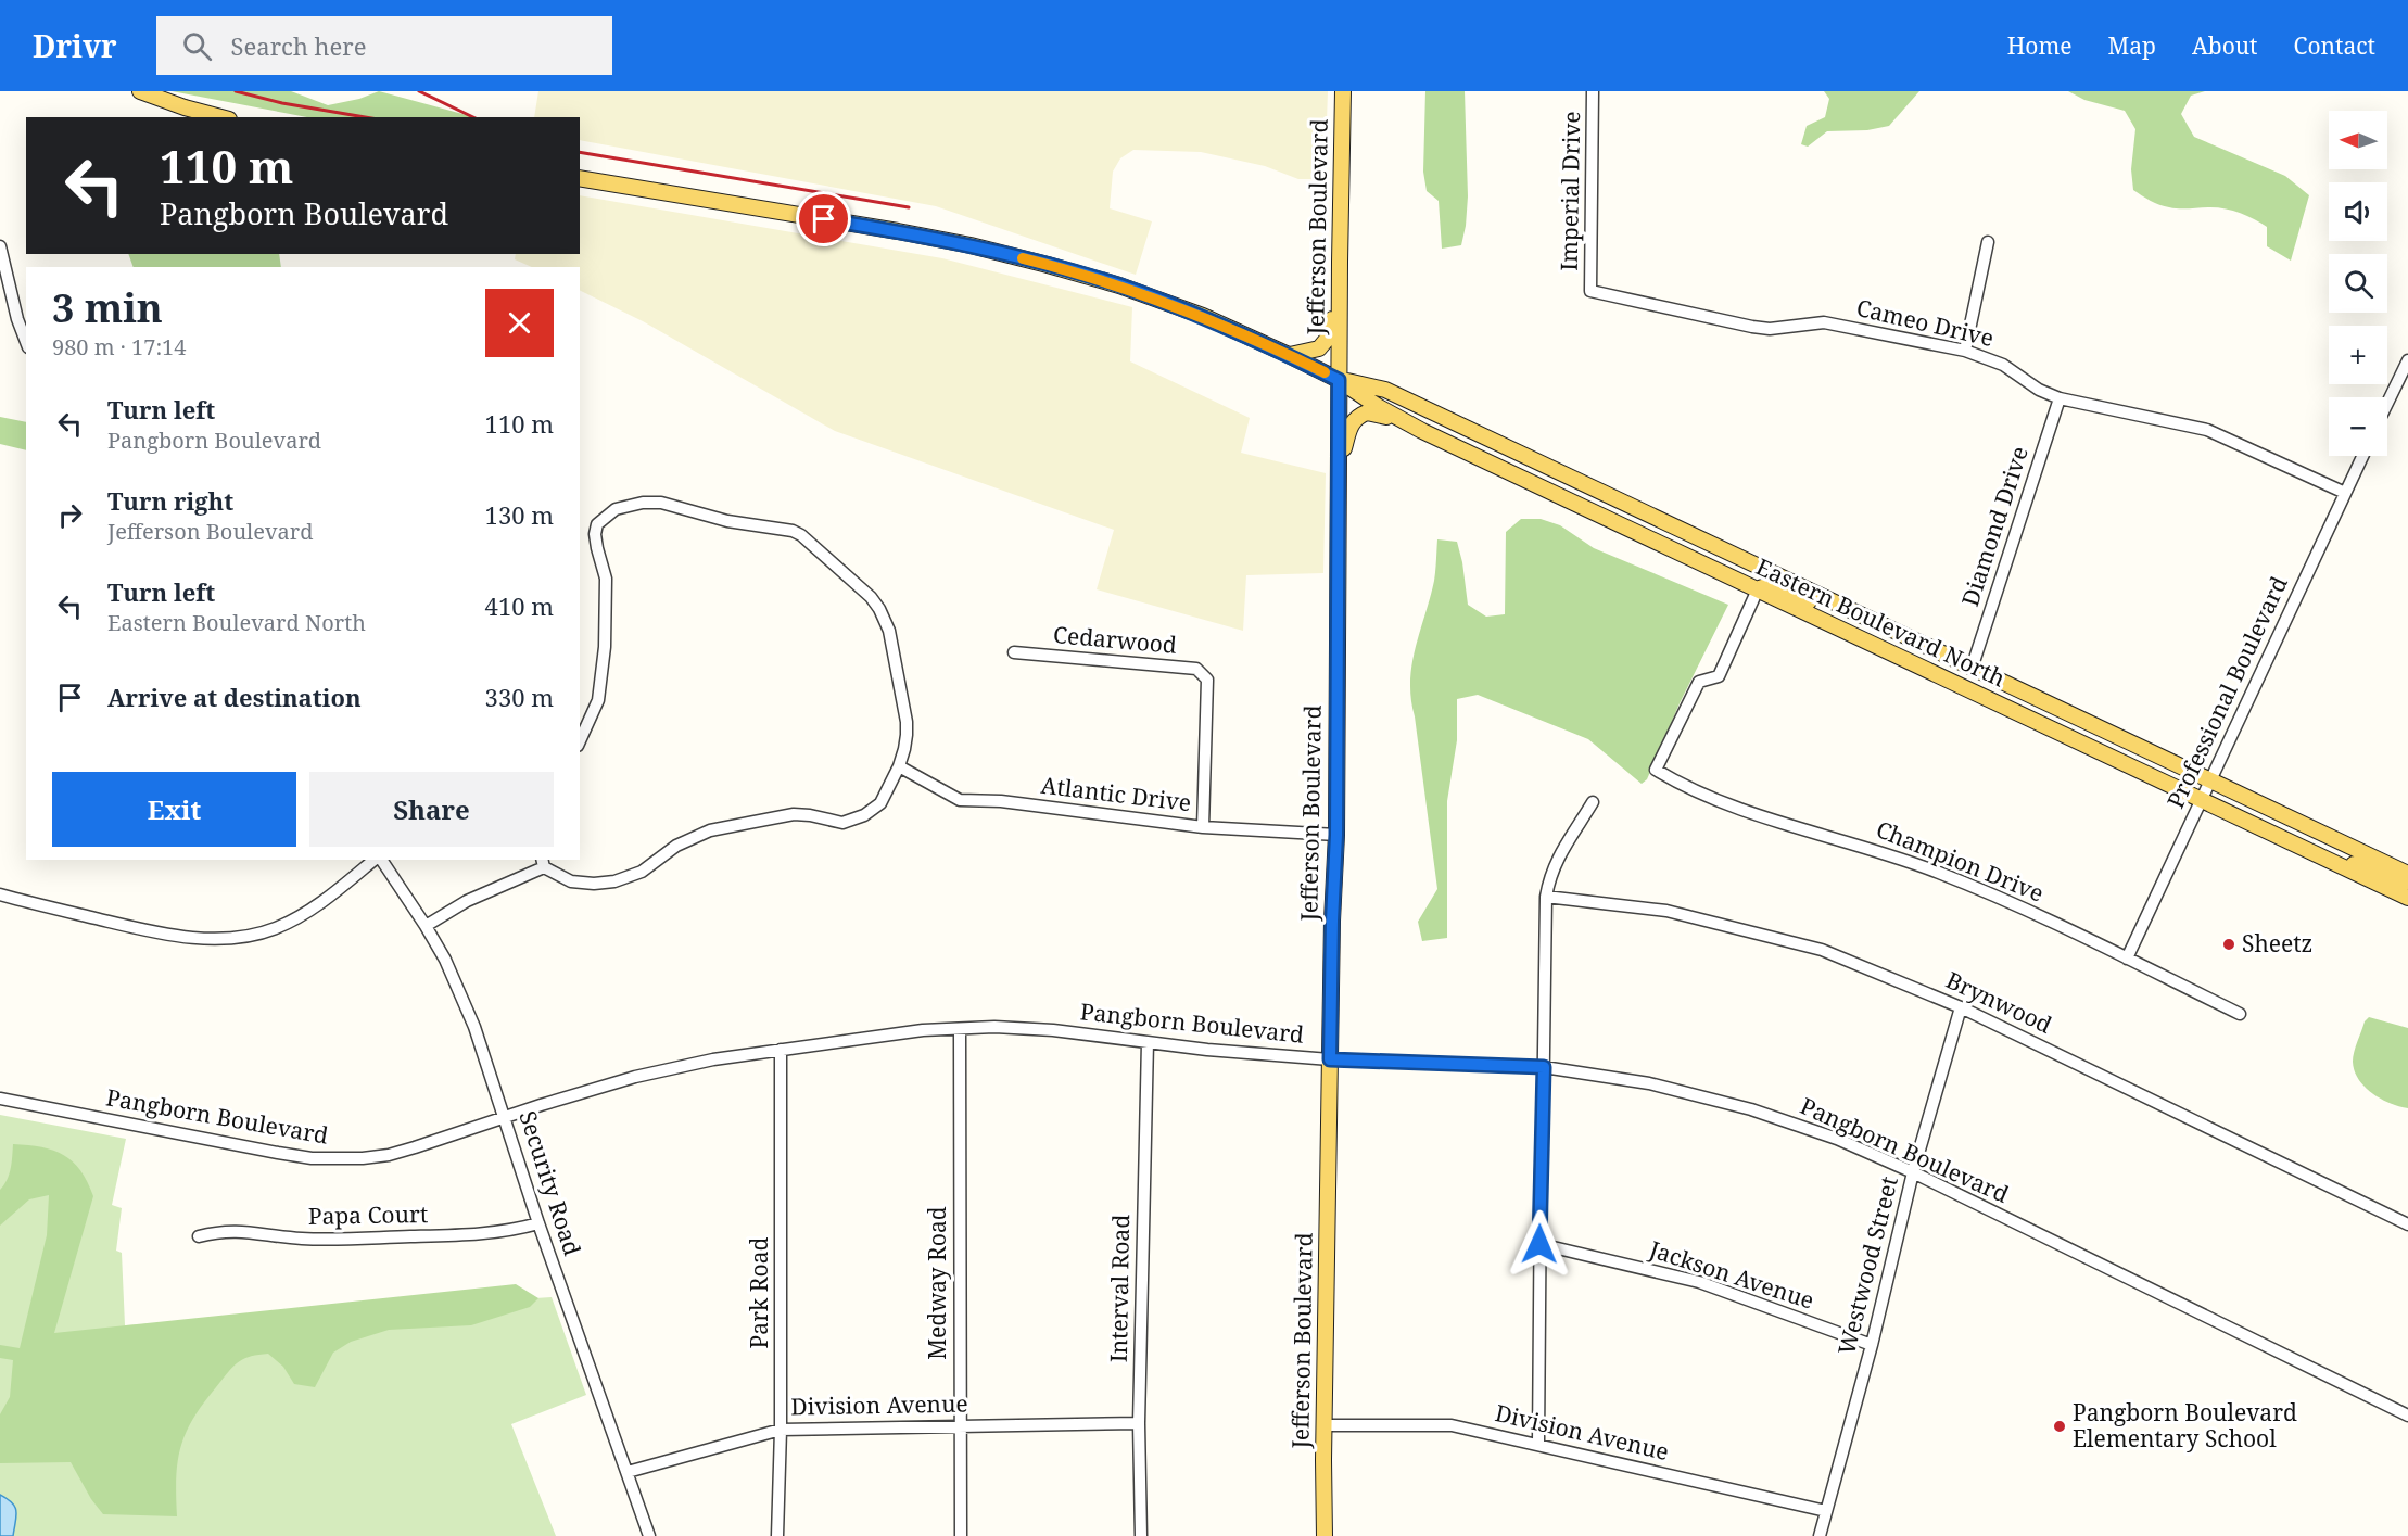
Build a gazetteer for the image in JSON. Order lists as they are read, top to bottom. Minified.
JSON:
{"streets":{"main road":["Jefferson Boulevard","Eastern Boulevard North"],"street":["Imperial Drive","Cameo Drive","Diamond Drive","Cedarwood","Professional Boulevard","Atlantic Drive","Champion Drive","Brynwood","Pangborn Boulevard","Security Road","Papa Court","Westwood Street","Jackson Avenue","Medway Road","Interval Road","Park Road","Division Avenue"]},"crossings":[["Imperial Drive","Cameo Drive"],["Jefferson Boulevard","Eastern Boulevard North"],["Jefferson Boulevard","Atlantic Drive"],["Jefferson Boulevard","Pangborn Boulevard"],["Jefferson Boulevard","Division Avenue"],["Cameo Drive","Diamond Drive"],["Cameo Drive","Professional Boulevard"],["Diamond Drive","Eastern Boulevard North"],["Eastern Boulevard North","Professional Boulevard"],["Eastern Boulevard North","Champion Drive"],["Cedarwood","Atlantic Drive"],["Professional Boulevard","Champion Drive"],["Brynwood","Westwood Street"],["Pangborn Boulevard","Security Road"],["Pangborn Boulevard","Westwood Street"],["Pangborn Boulevard","Medway Road"],["Pangborn Boulevard","Interval Road"],["Pangborn Boulevard","Park Road"],["Security Road","Papa Court"],["Security Road","Division Avenue"],["Westwood Street","Jackson Avenue"],["Westwood Street","Division Avenue"],["Medway Road","Division Avenue"],["Interval Road","Division Avenue"],["Park Road","Division Avenue"]],"places":["Sheetz","Pangborn Boulevard Elementary School"],"north":"left","page":{"header":"Drivr","search":"Search here","nav":["Home","Map","About","Contact"],"map_buttons":["+","−"],"turn":["110 m","Pangborn Boulevard"],"heading":["3 min","980 m · 17:14"],"list":[{"name":"Turn left","note":"Pangborn Boulevard","value":"110 m"},{"name":"Turn right","note":"Jefferson Boulevard","value":"130 m"},{"name":"Turn left","note":"Eastern Boulevard North","value":"410 m"},{"name":"Arrive at destination","value":"330 m"}],"buttons":["Exit","Share"]}}
